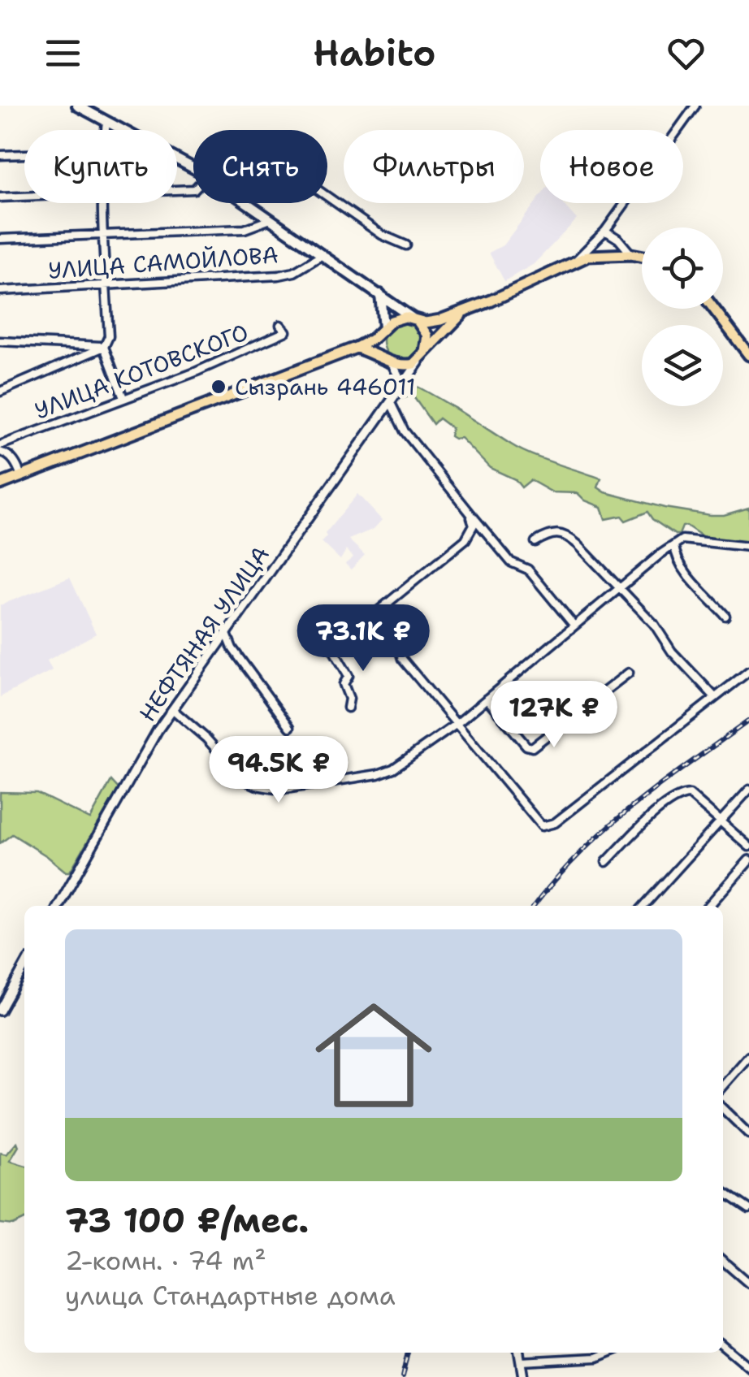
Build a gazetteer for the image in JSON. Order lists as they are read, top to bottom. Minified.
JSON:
{"streets":{"street":["УЛИЦА САМОЙЛОВА","УЛИЦА КОТОВСКОГО","НЕФТЯНАЯ УЛИЦА"]},"places":["Сызрань 446011"],"page":{"header":"Habito","chip":["Купить","Снять","Фильтры","Новое"],"price":["73.1K ₽","127K ₽","94.5K ₽"],"list":[{"name":"73 100 ₽/мес.","note":"2-комн. · 74 m² · улица Стандартные дома"}]}}
